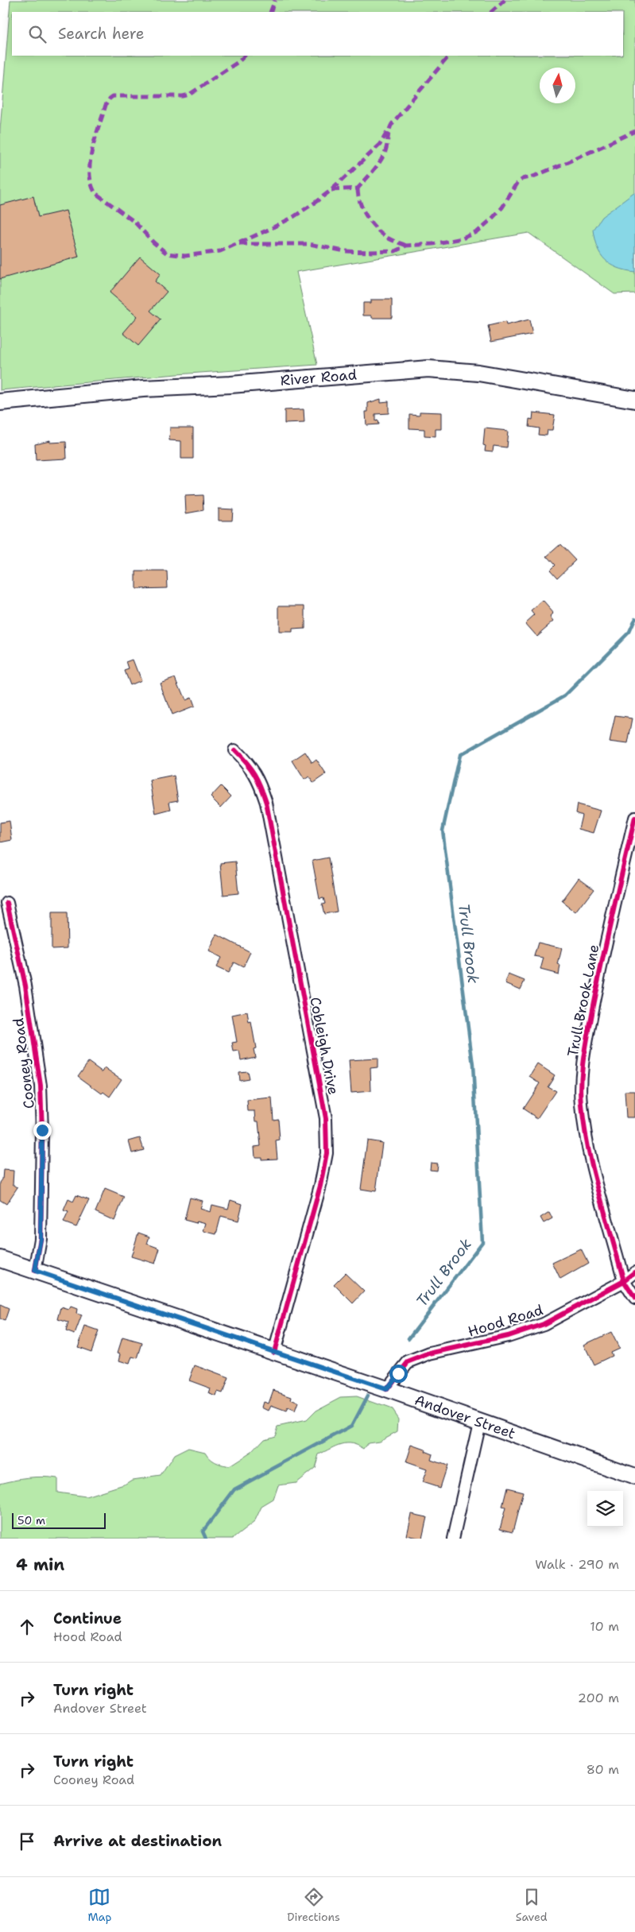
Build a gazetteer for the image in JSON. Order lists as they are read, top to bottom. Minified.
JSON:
{"streets":{"main road":["River Road","Andover Street"],"street":["Trull Brook Lane","Cobleigh Drive","Cooney Road","Hood Road"]},"crossings":[["Trull Brook Lane","Hood Road"],["Cobleigh Drive","Andover Street"],["Cooney Road","Andover Street"],["Hood Road","Andover Street"]],"water":["Trull Brook"],"scale_bar":"50 m","north":"top","page":{"search":"Search here","scale":"50 m","heading":["4 min","Walk · 290 m"],"list":[["Continue","Hood Road","10 m"],["Turn right","Andover Street","200 m"],["Turn right","Cooney Road","80 m"],"Arrive at destination"],"nav":["Map","Directions","Saved"]}}
